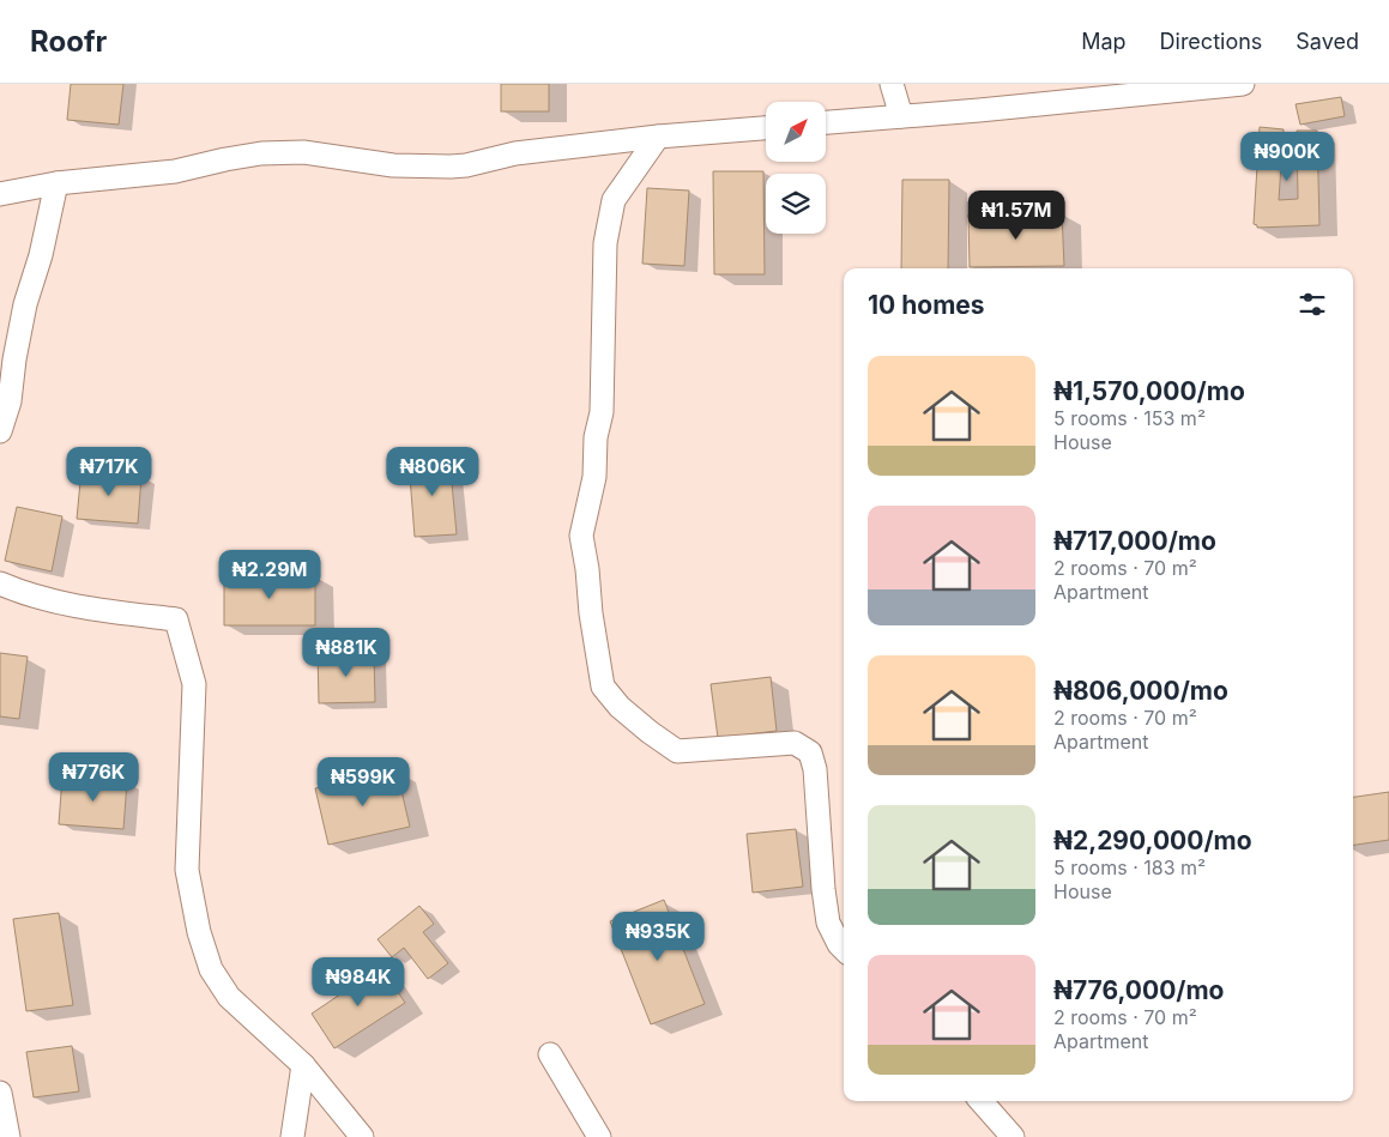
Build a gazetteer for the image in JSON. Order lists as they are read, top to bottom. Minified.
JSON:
{"north":"top right","page":{"header":"Roofr","nav":["Map","Directions","Saved"],"price":["₦900K","₦1.57M","₦717K","₦806K","₦2.29M","₦881K","₦776K","₦599K","₦935K","₦984K"],"heading":"10 homes","list":[{"name":"₦1,570,000/mo","note":"5 rooms · 153 m² · House"},{"name":"₦717,000/mo","note":"2 rooms · 70 m² · Apartment"},{"name":"₦806,000/mo","note":"2 rooms · 70 m² · Apartment"},{"name":"₦2,290,000/mo","note":"5 rooms · 183 m² · House"},{"name":"₦776,000/mo","note":"2 rooms · 70 m² · Apartment"}]}}
